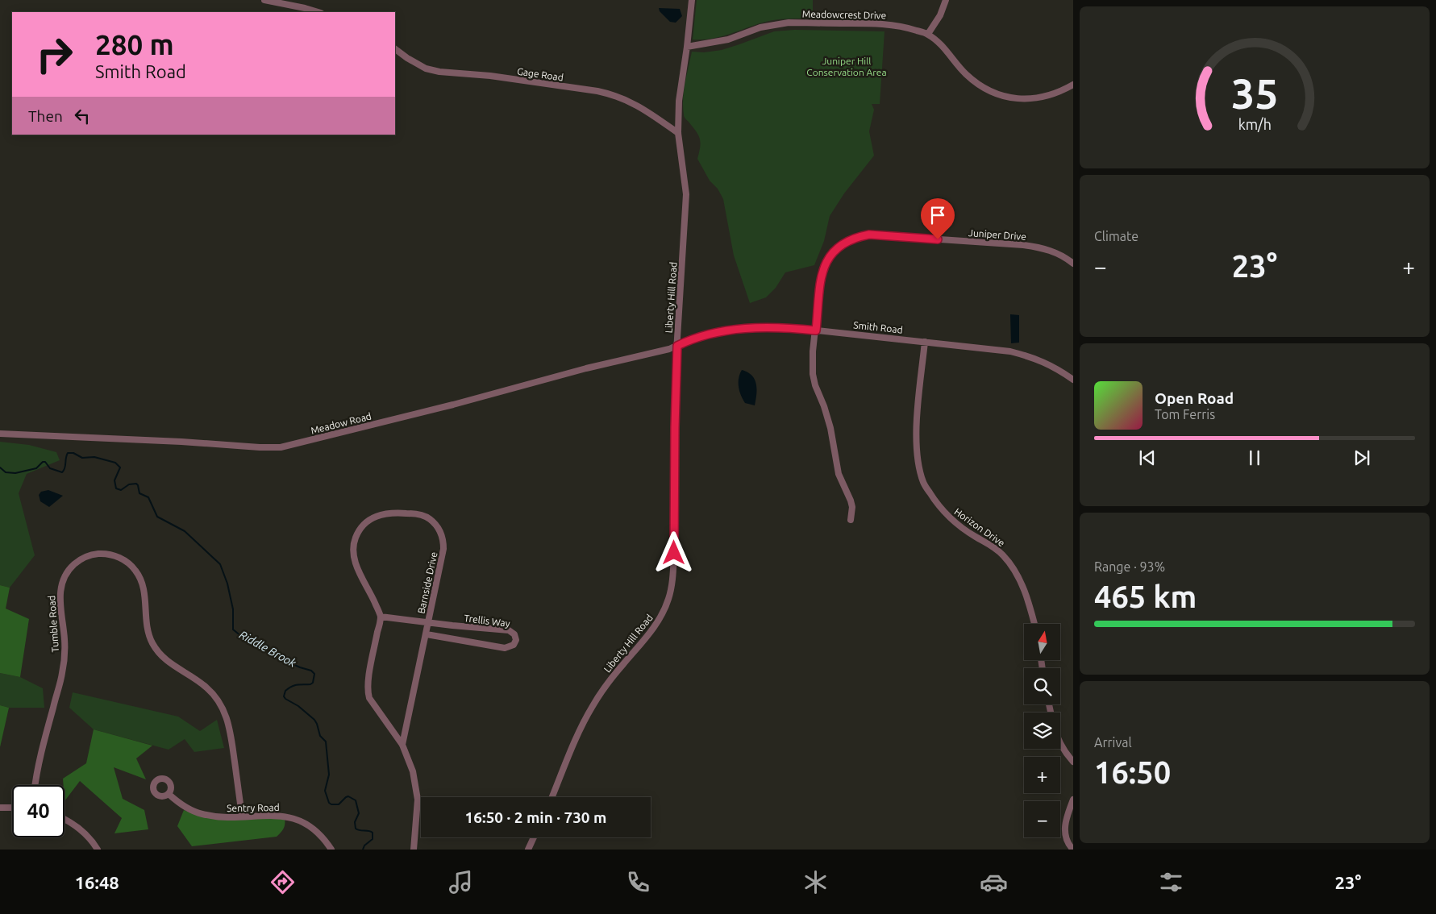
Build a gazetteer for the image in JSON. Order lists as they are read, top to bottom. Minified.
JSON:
{"streets":{"street":["Meadowcrest Drive","Gage Road","Juniper Drive","Liberty Hill Road","Smith Road","Meadow Road","Horizon Drive","Barnside Drive","Trellis Way","Tumble Road","Sentry Road"]},"crossings":[["Meadowcrest Drive","Liberty Hill Road"],["Gage Road","Liberty Hill Road"],["Juniper Drive","Smith Road"],["Liberty Hill Road","Smith Road"],["Liberty Hill Road","Meadow Road"],["Smith Road","Meadow Road"],["Smith Road","Horizon Drive"],["Barnside Drive","Trellis Way"],["Tumble Road","Sentry Road"]],"water":["Riddle Brook"],"parks":["Juniper Hill Conservation Area"],"north":"top","page":{"turn":["280 m","Smith Road"],"then":"Then","tile":["Climate",["Range · 93%","465 km"],["Arrival","16:50"]],"heat":["−","23°","+"],"song":["Open Road","Tom Ferris"],"map_buttons":["+","−"],"limit":"40","trip":"16:50 · 2 min · 730 m","tabs":["16:48","23°"],"gauge":["35","km/h"]}}
